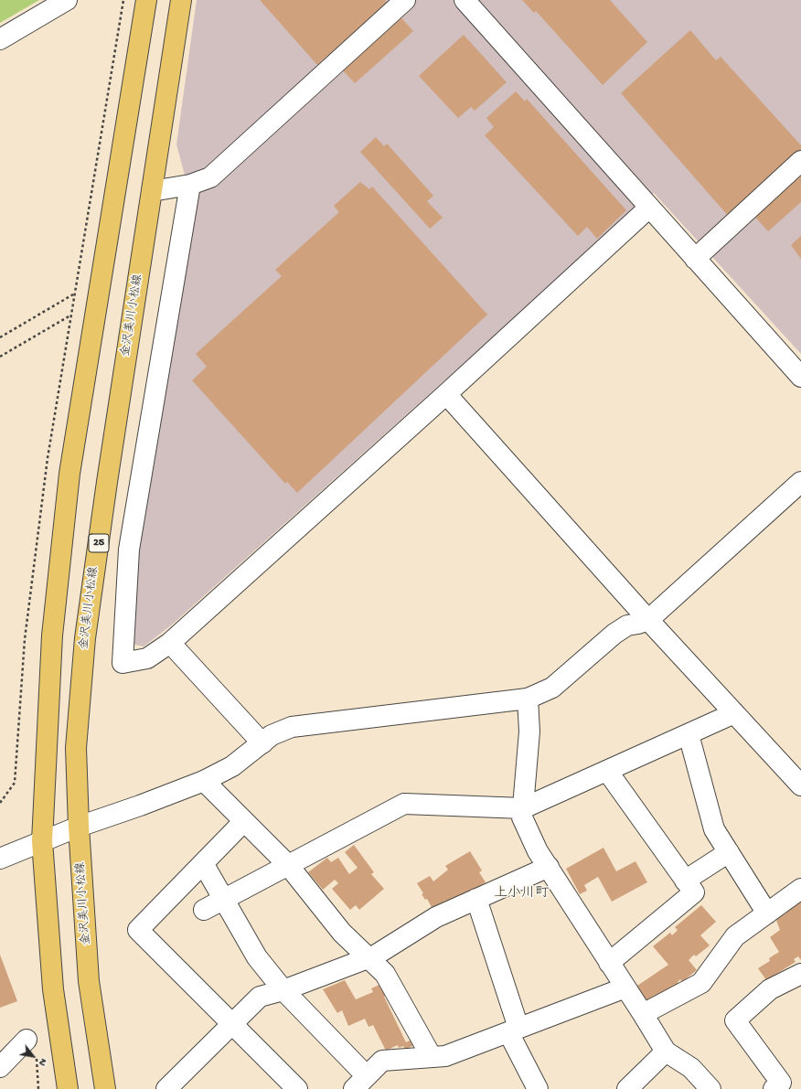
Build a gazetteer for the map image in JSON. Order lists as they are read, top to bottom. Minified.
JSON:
{"streets":{"main road":["金沢美川小松線","25"]},"districts":["上小川町"],"north":"bottom right"}
